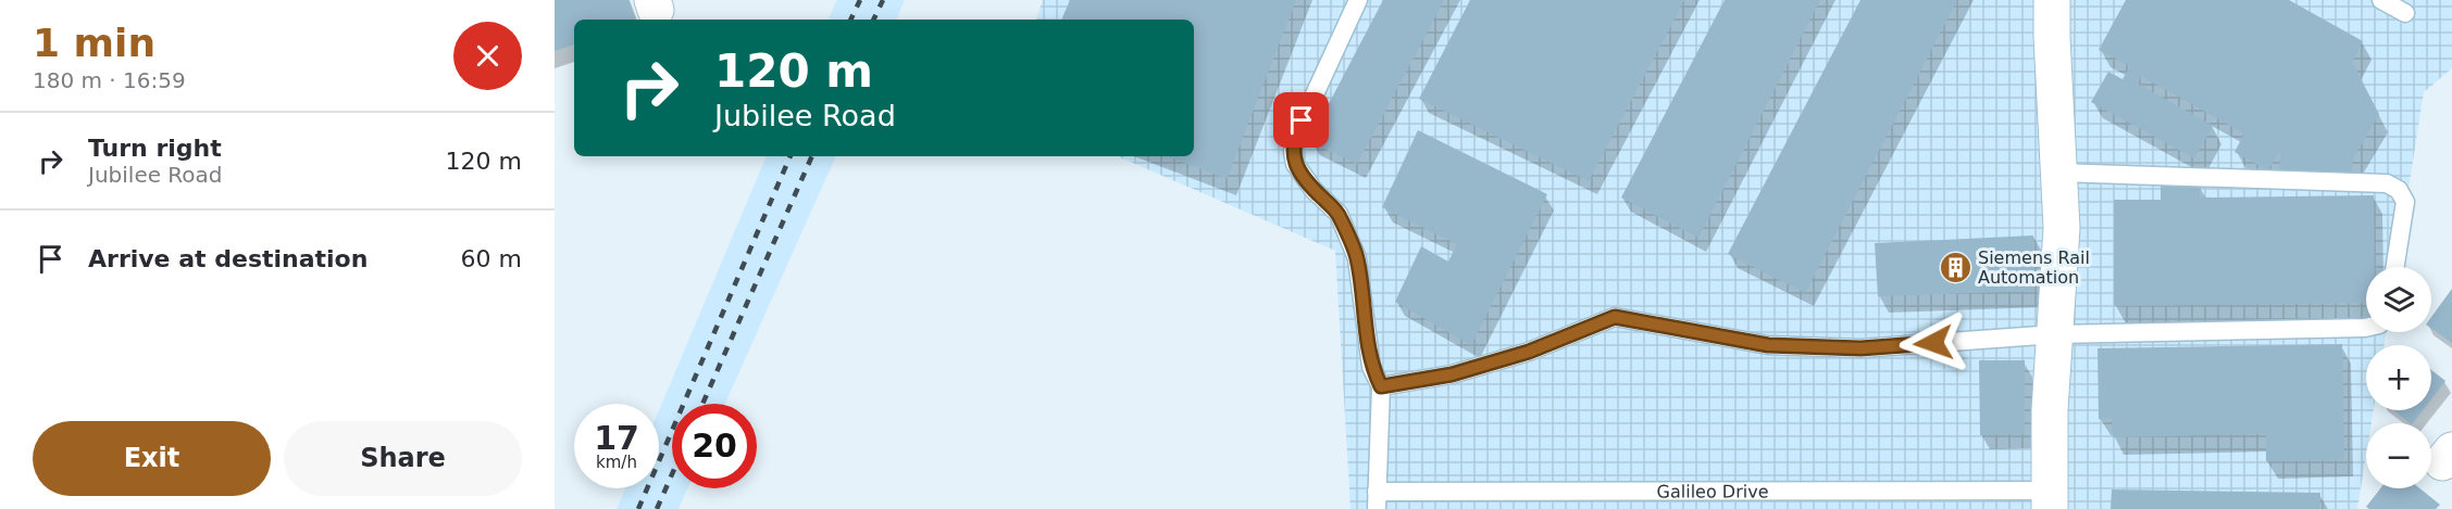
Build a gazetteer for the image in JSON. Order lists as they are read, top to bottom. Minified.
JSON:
{"streets":{"lane":["Galileo Drive"]},"places":{"building":["Siemens Rail Automation"]},"page":{"heading":["1 min","180 m · 16:59"],"turn":["120 m","Jubilee Road"],"list":[{"name":"Turn right","note":"Jubilee Road","value":"120 m"},{"name":"Arrive at destination","value":"60 m"}],"map_buttons":["+","−"],"speed":"17 km/h","limit":"20","buttons":["Exit","Share"]}}
